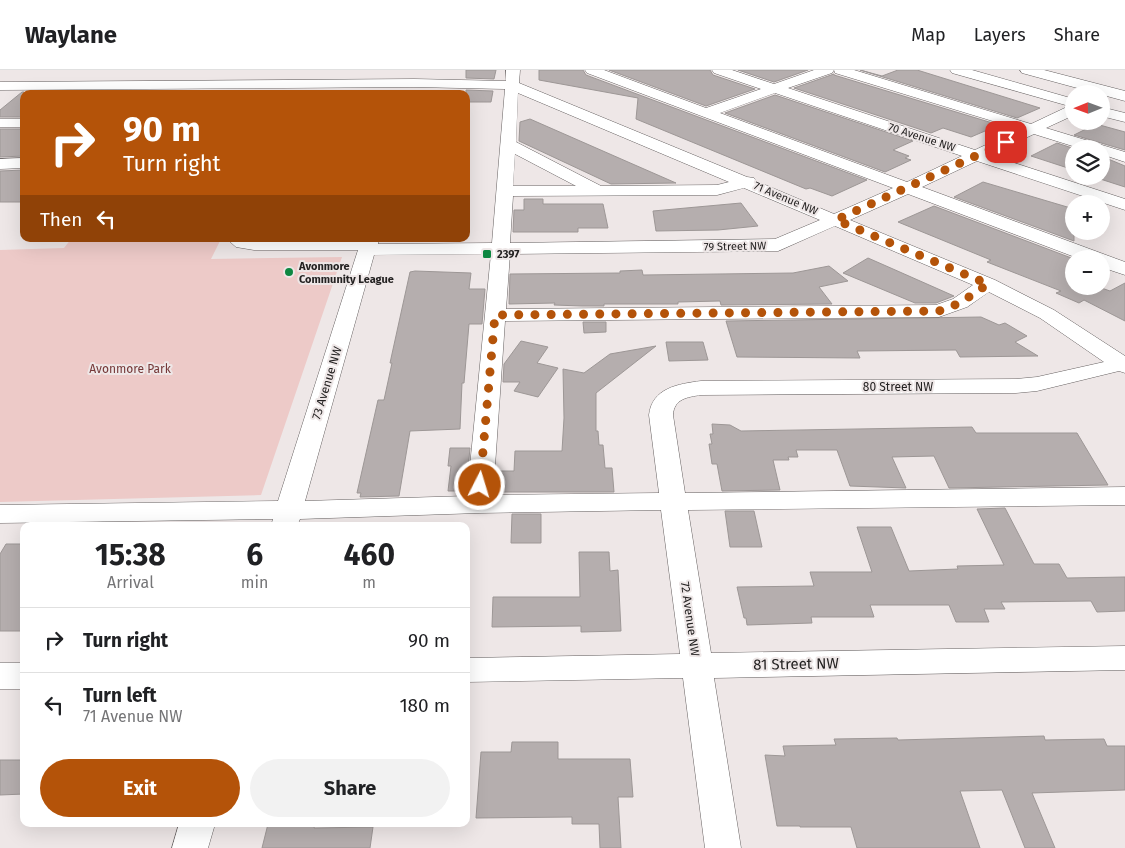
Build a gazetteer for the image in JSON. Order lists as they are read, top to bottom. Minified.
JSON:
{"streets":{"street":["70 Avenue NW","71 Avenue NW","79 Street NW","73 Avenue NW","80 Street NW","72 Avenue NW","81 Street NW"]},"crossings":[["70 Avenue NW","79 Street NW"],["71 Avenue NW","79 Street NW"],["71 Avenue NW","80 Street NW"],["79 Street NW","73 Avenue NW"],["80 Street NW","72 Avenue NW"],["72 Avenue NW","81 Street NW"]],"parks":["Avonmore Park"],"places":{"transit":["2397"],"other":["Avonmore Community League"]},"north":"left","page":{"header":"Waylane","nav":["Map","Layers","Share"],"map_buttons":["+","−"],"turn":["90 m","Turn right"],"then":"Then","eta":["15:38","Arrival","6","min","460","m"],"list":[{"name":"Turn right","value":"90 m"},{"name":"Turn left","note":"71 Avenue NW","value":"180 m"}],"buttons":["Exit","Share"]}}
